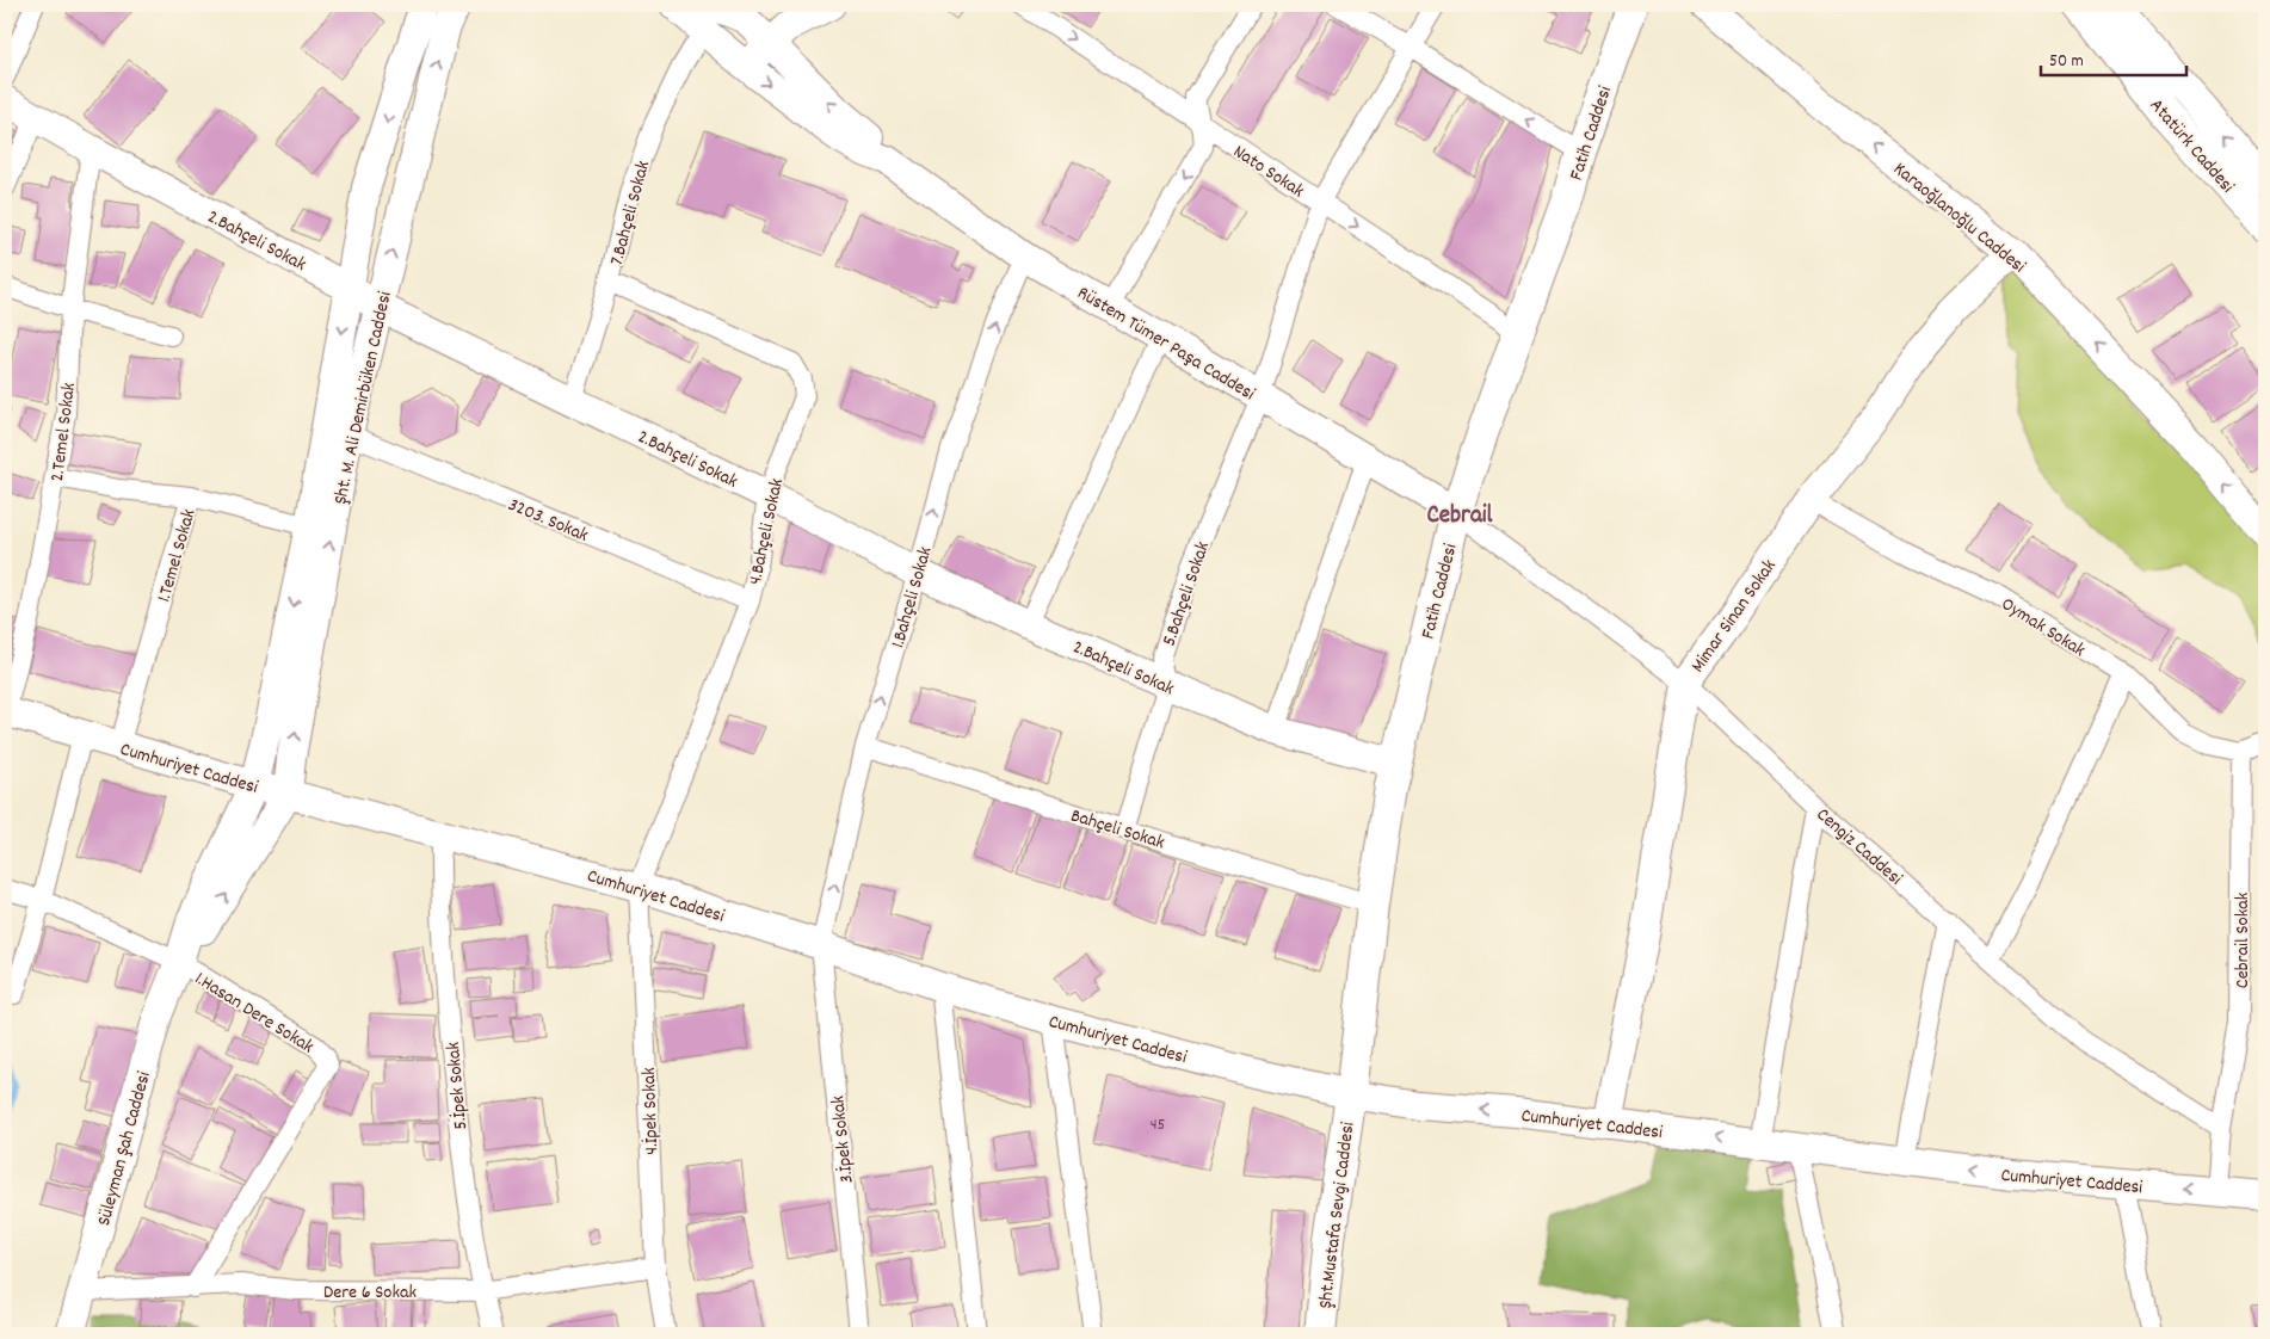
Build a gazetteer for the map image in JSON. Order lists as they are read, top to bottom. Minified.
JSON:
{"streets":{"main road":["Fatih Caddesi","Atatürk Caddesi","Şht.Mustafa Sevgi Caddesi"],"street":["Nato Sokak","7.Bahçeli Sokak","Karaoğlanoğlu Caddesi","2.Bahçeli Sokak","Rüstem Tümer Paşa Caddesi","Şht. M. Ali Demirbüken Caddesi","2.Temel Sokak","3203. Sokak","4.Bahçeli Sokak","1.Temel Sokak","5.Bahçeli Sokak","1.Bahçeli Sokak","Mimar Sinan Sokak","Oymak Sokak","Cumhuriyet Caddesi","Bahçeli Sokak","Cengiz Caddesi","Cebrail Sokak","1.Hasan Dere Sokak","5.İpek Sokak","4.İpek Sokak","3.İpek Sokak","Süleyman Şah Caddesi","Dere 6 Sokak"]},"crossings":[["Fatih Caddesi","Nato Sokak"],["Fatih Caddesi","2.Bahçeli Sokak"],["Fatih Caddesi","Rüstem Tümer Paşa Caddesi"],["Fatih Caddesi","Cumhuriyet Caddesi"],["Fatih Caddesi","Bahçeli Sokak"],["Fatih Caddesi","Cengiz Caddesi"],["Fatih Caddesi","Şht.Mustafa Sevgi Caddesi"],["Nato Sokak","5.Bahçeli Sokak"],["7.Bahçeli Sokak","2.Bahçeli Sokak"],["7.Bahçeli Sokak","Rüstem Tümer Paşa Caddesi"],["7.Bahçeli Sokak","4.Bahçeli Sokak"],["Karaoğlanoğlu Caddesi","Mimar Sinan Sokak"],["2.Bahçeli Sokak","Şht. M. Ali Demirbüken Caddesi"],["2.Bahçeli Sokak","2.Temel Sokak"],["2.Bahçeli Sokak","4.Bahçeli Sokak"],["2.Bahçeli Sokak","5.Bahçeli Sokak"],["2.Bahçeli Sokak","1.Bahçeli Sokak"],["Rüstem Tümer Paşa Caddesi","5.Bahçeli Sokak"],["Rüstem Tümer Paşa Caddesi","1.Bahçeli Sokak"],["Rüstem Tümer Paşa Caddesi","Cengiz Caddesi"],["Şht. M. Ali Demirbüken Caddesi","3203. Sokak"],["Şht. M. Ali Demirbüken Caddesi","Cumhuriyet Caddesi"],["Şht. M. Ali Demirbüken Caddesi","Süleyman Şah Caddesi"],["2.Temel Sokak","1.Temel Sokak"],["2.Temel Sokak","Cumhuriyet Caddesi"],["3203. Sokak","4.Bahçeli Sokak"],["4.Bahçeli Sokak","Cumhuriyet Caddesi"],["4.Bahçeli Sokak","4.İpek Sokak"],["1.Temel Sokak","Cumhuriyet Caddesi"],["5.Bahçeli Sokak","Bahçeli Sokak"],["1.Bahçeli Sokak","Cumhuriyet Caddesi"],["1.Bahçeli Sokak","Bahçeli Sokak"],["1.Bahçeli Sokak","3.İpek Sokak"],["Mimar Sinan Sokak","Oymak Sokak"],["Mimar Sinan Sokak","Cumhuriyet Caddesi"],["Mimar Sinan Sokak","Cengiz Caddesi"],["Oymak Sokak","Cebrail Sokak"],["Cumhuriyet Caddesi","5.İpek Sokak"],["Cumhuriyet Caddesi","4.İpek Sokak"],["Cumhuriyet Caddesi","3.İpek Sokak"],["Cumhuriyet Caddesi","Süleyman Şah Caddesi"],["Cumhuriyet Caddesi","Şht.Mustafa Sevgi Caddesi"],["Cengiz Caddesi","Cebrail Sokak"],["1.Hasan Dere Sokak","Süleyman Şah Caddesi"],["1.Hasan Dere Sokak","Dere 6 Sokak"],["5.İpek Sokak","Dere 6 Sokak"],["4.İpek Sokak","Dere 6 Sokak"],["Süleyman Şah Caddesi","Dere 6 Sokak"]],"one_way":["Nato Sokak","Karaoğlanoğlu Caddesi"],"districts":["Cebrail"],"house_numbers":["45"],"scale_bar":"50 m"}
